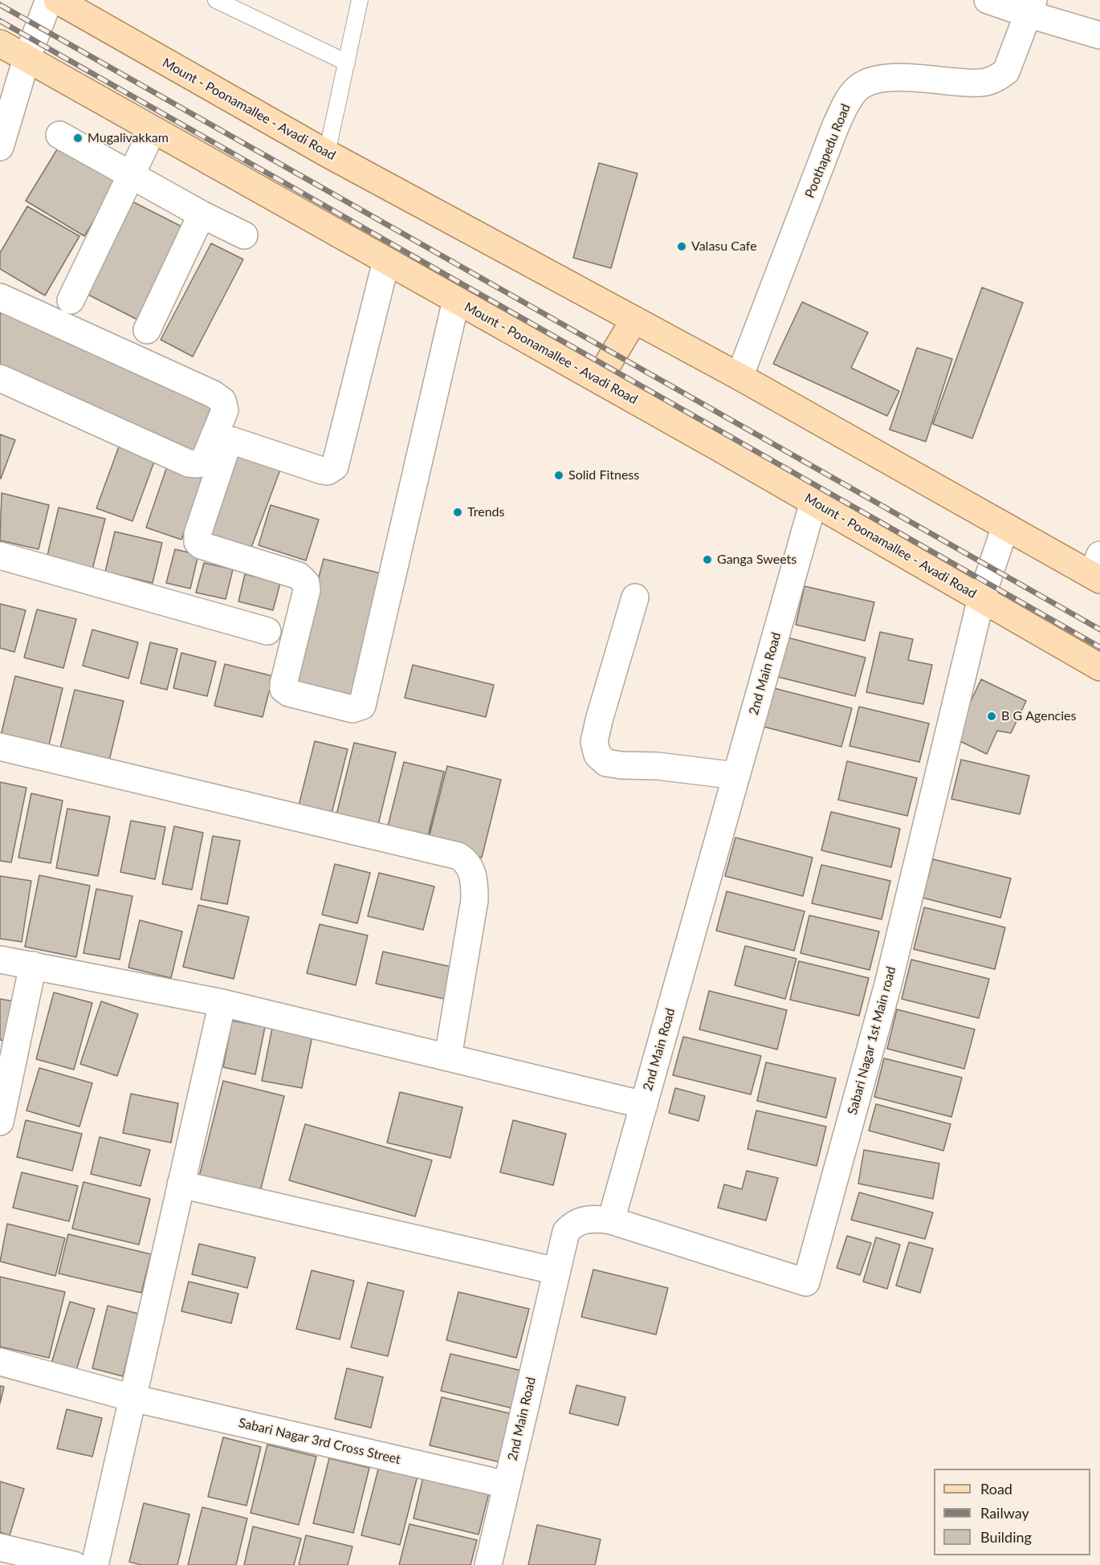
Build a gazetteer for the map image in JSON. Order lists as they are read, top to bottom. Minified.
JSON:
{"streets":{"main road":["Mount - Poonamallee - Avadi Road"],"street":["Poothapedu Road","2nd Main Road","Sabari Nagar 1st Main road","Sabari Nagar 3rd Cross Street"]},"crossings":[["Mount - Poonamallee - Avadi Road","Poothapedu Road"],["Mount - Poonamallee - Avadi Road","2nd Main Road"],["Mount - Poonamallee - Avadi Road","Sabari Nagar 1st Main road"],["2nd Main Road","Sabari Nagar 1st Main road"],["2nd Main Road","Sabari Nagar 3rd Cross Street"]],"places":["Mugalivakkam","Valasu Cafe","Solid Fitness","Trends","Ganga Sweets","B G Agencies"],"legend":["Road","Railway","Building"]}
